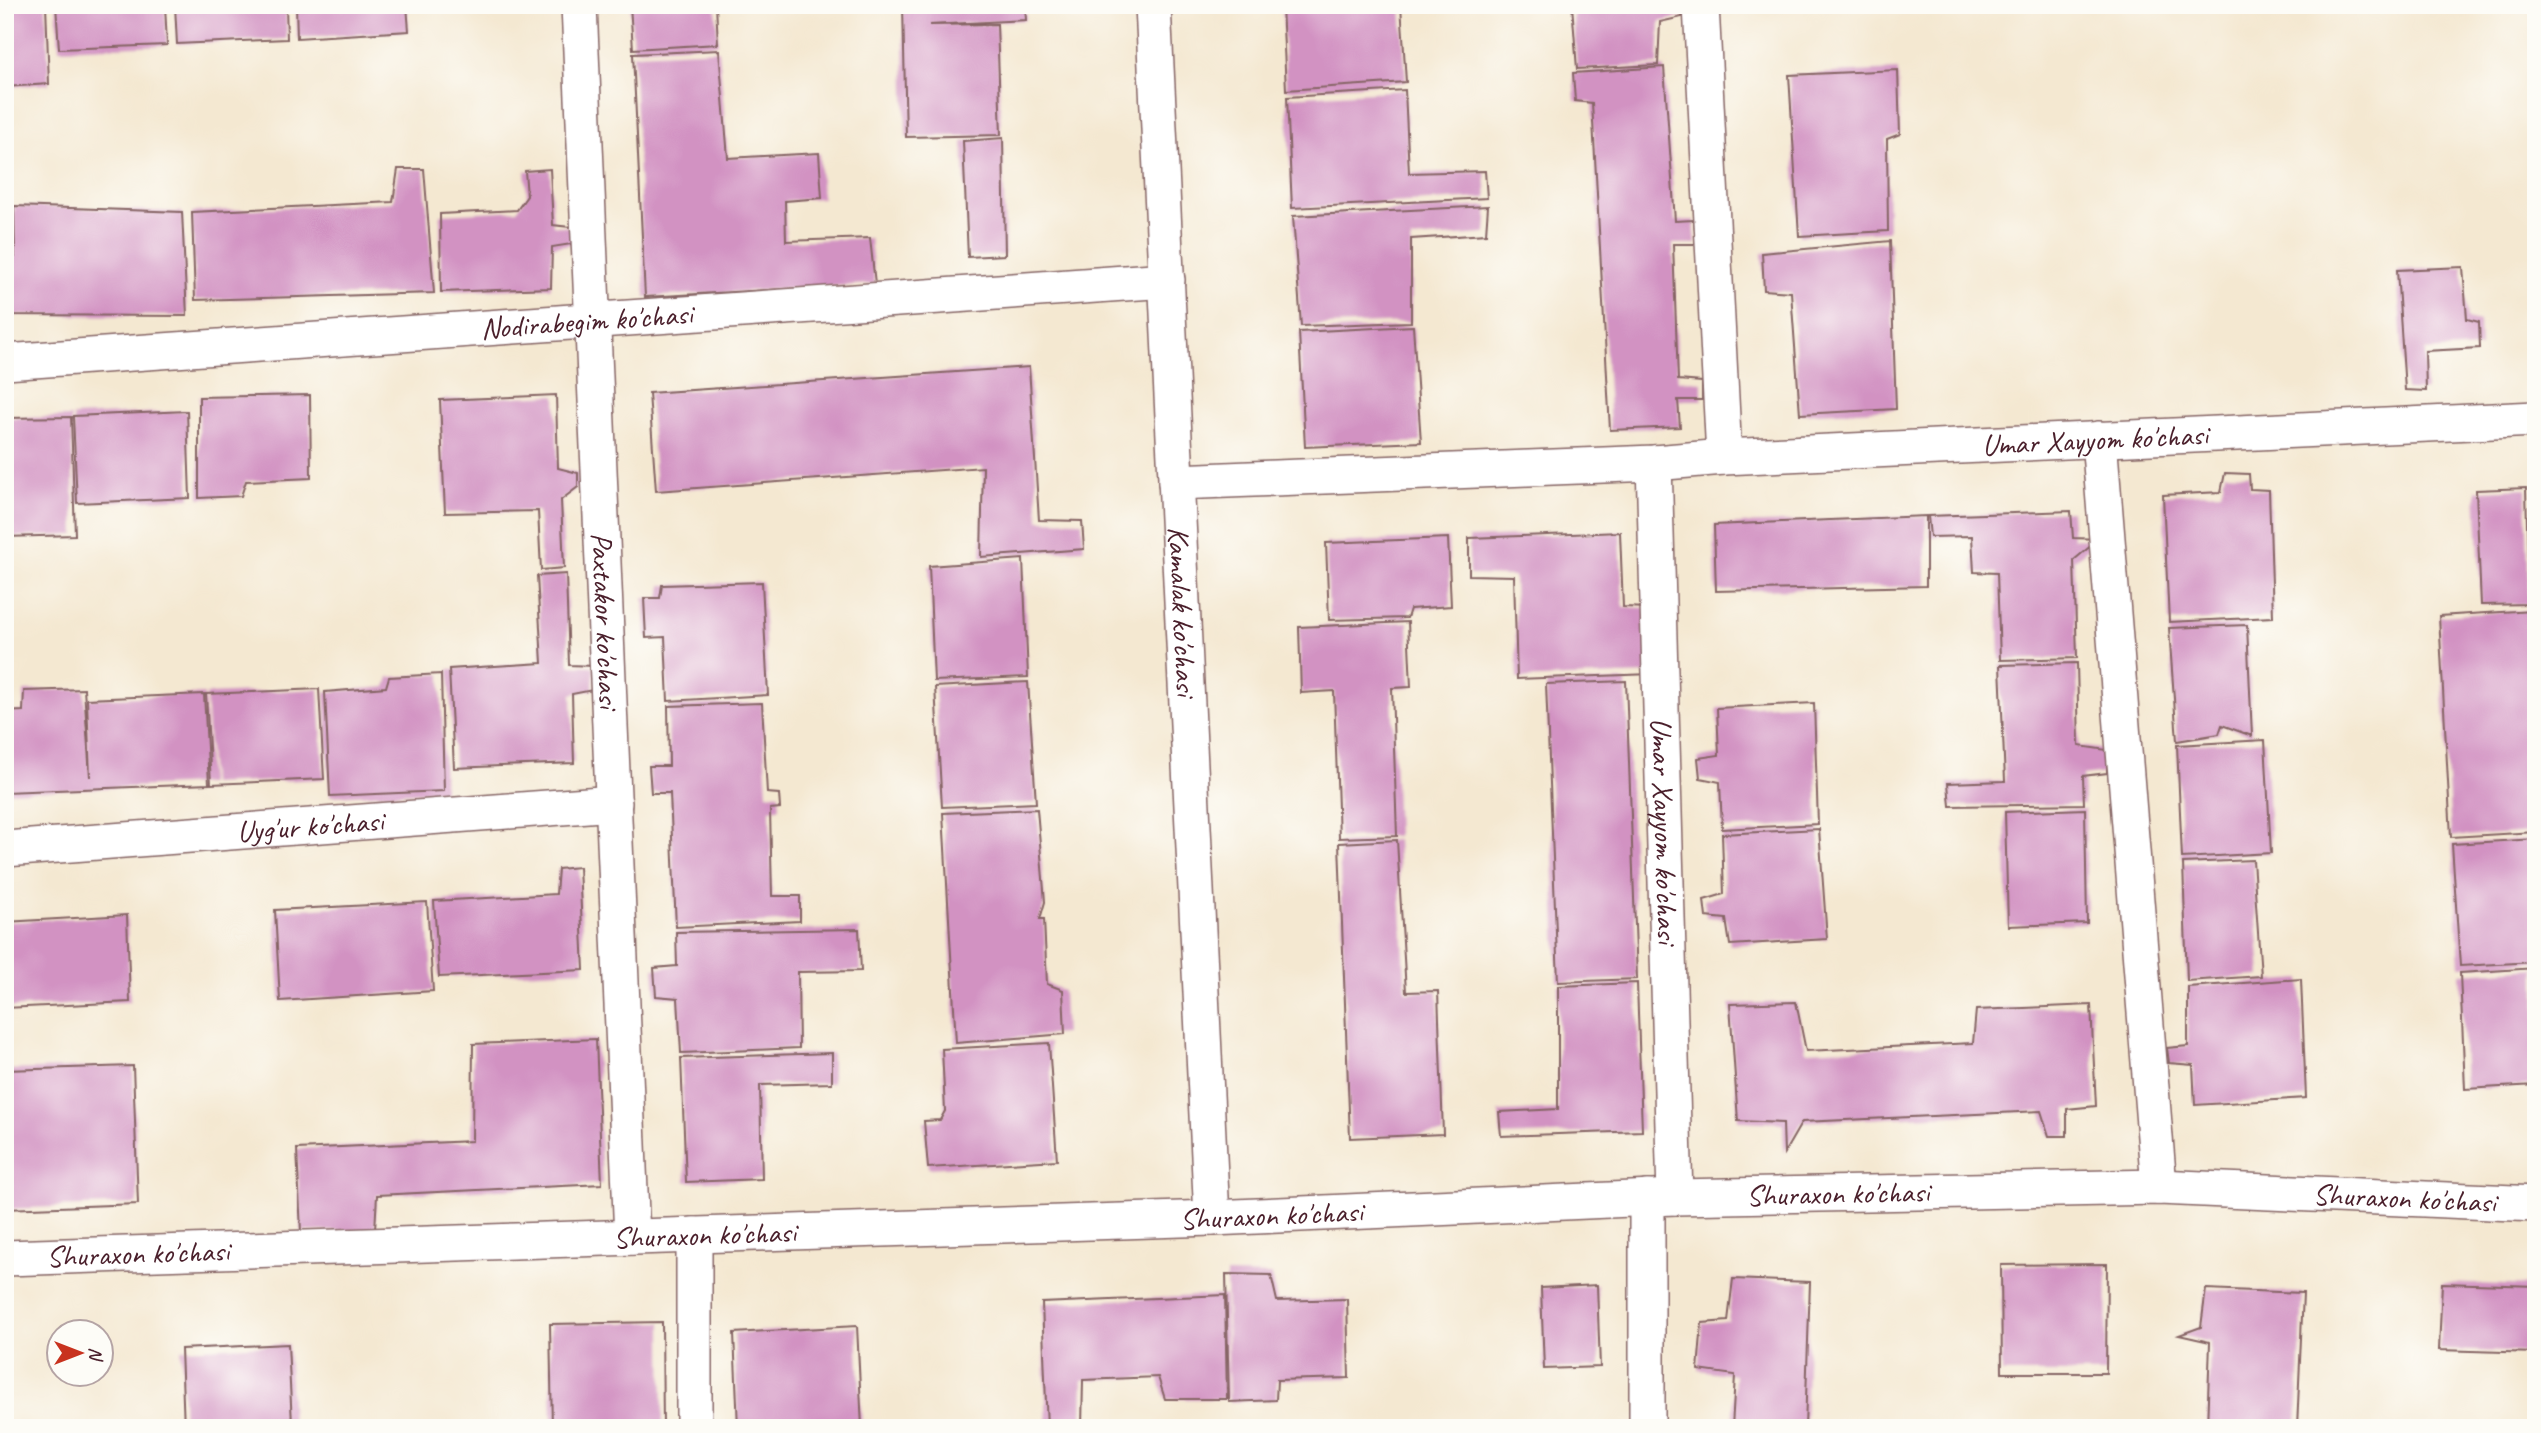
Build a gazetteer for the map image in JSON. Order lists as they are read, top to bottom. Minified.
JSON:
{"streets":{"street":["Nodirabegim ko'chasi","Umar Xayyom ko'chasi","Kamalak ko'chasi","Paxtakor ko'chasi","Uyg'ur ko'chasi","Shuraxon ko'chasi"]},"crossings":[["Nodirabegim ko'chasi","Kamalak ko'chasi"],["Nodirabegim ko'chasi","Paxtakor ko'chasi"],["Umar Xayyom ko'chasi","Kamalak ko'chasi"],["Umar Xayyom ko'chasi","Shuraxon ko'chasi"],["Kamalak ko'chasi","Shuraxon ko'chasi"],["Paxtakor ko'chasi","Uyg'ur ko'chasi"],["Paxtakor ko'chasi","Shuraxon ko'chasi"]],"north":"right"}
